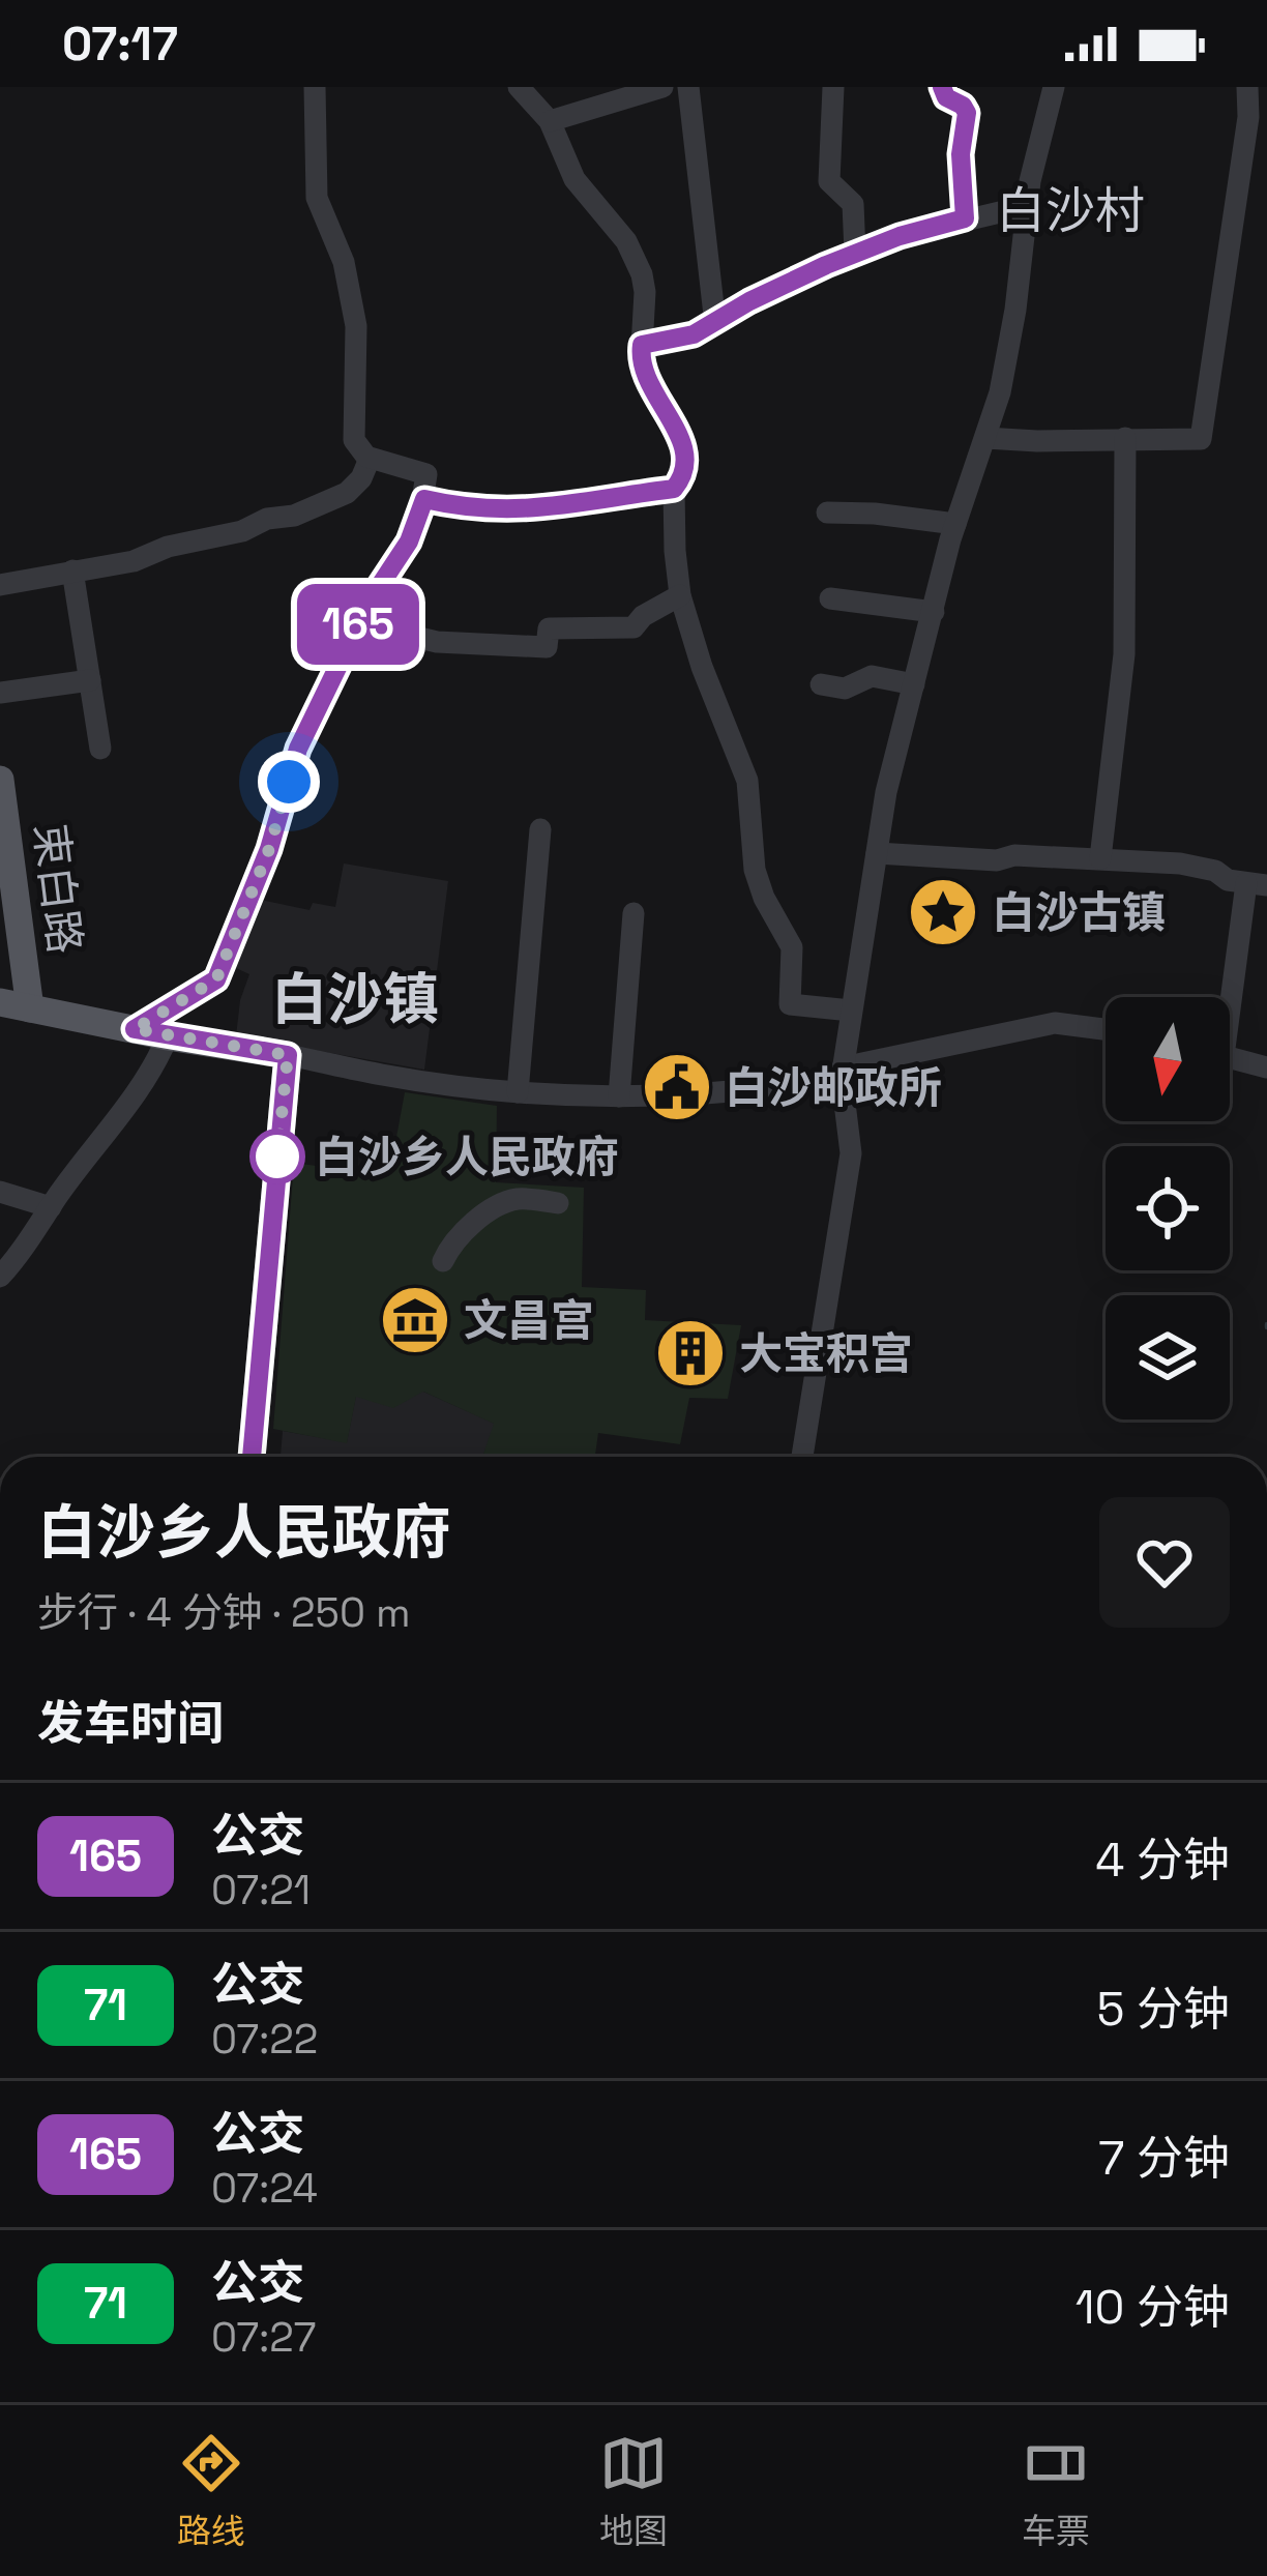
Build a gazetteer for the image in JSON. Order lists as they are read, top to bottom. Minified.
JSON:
{"streets":{"main road":["束白路"]},"districts":["白沙村","白沙镇"],"places":{"place":["白沙古镇"],"public building":["白沙邮政所"],"other":["白沙乡人民政府"],"museum":["文昌宫"],"building":["大宝积宫"]},"lines":["bus line 165"],"north":"bottom","page":{"status":"07:17","on_map":"165","heading":[["白沙乡人民政府","步行 · 4 分钟 · 250 m"],"发车时间"],"list":[{"mark":"165","name":"公交","note":"07:21","value":"4 分钟"},{"mark":"71","name":"公交","note":"07:22","value":"5 分钟"},{"mark":"165","name":"公交","note":"07:24","value":"7 分钟"},{"mark":"71","name":"公交","note":"07:27","value":"10 分钟"}],"tabs":["路线","地图","车票"]}}
